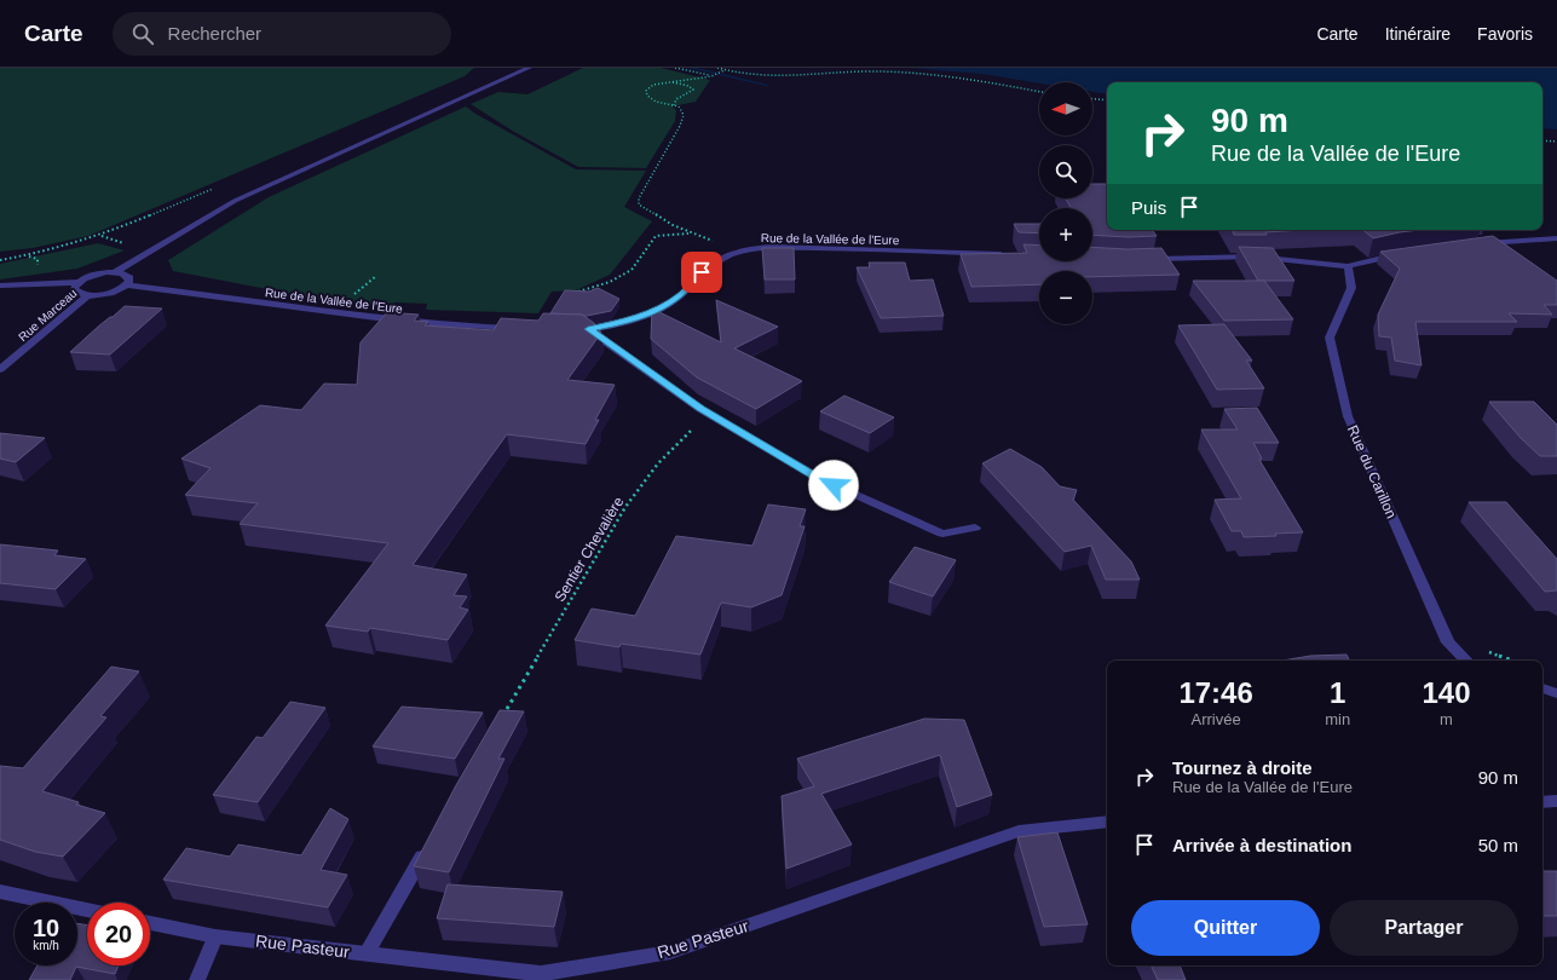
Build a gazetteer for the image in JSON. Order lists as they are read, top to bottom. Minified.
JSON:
{"streets":{"street":["Rue de la Vallée de l'Eure","Rue Marceau","Rue du Carillon","Rue Pasteur"],"path":["Sentier Chevalière"]},"north":"left","page":{"header":"Carte","search":"Rechercher","nav":["Carte","Itinéraire","Favoris"],"map_buttons":["+","−"],"turn":["90 m","Rue de la Vallée de l'Eure"],"then":"Puis","eta":["17:46","Arrivée","1","min","140","m"],"list":[{"name":"Tournez à droite","note":"Rue de la Vallée de l'Eure","value":"90 m"},{"name":"Arrivée à destination","value":"50 m"}],"buttons":["Quitter","Partager"],"speed":"10 km/h","limit":"20"}}
